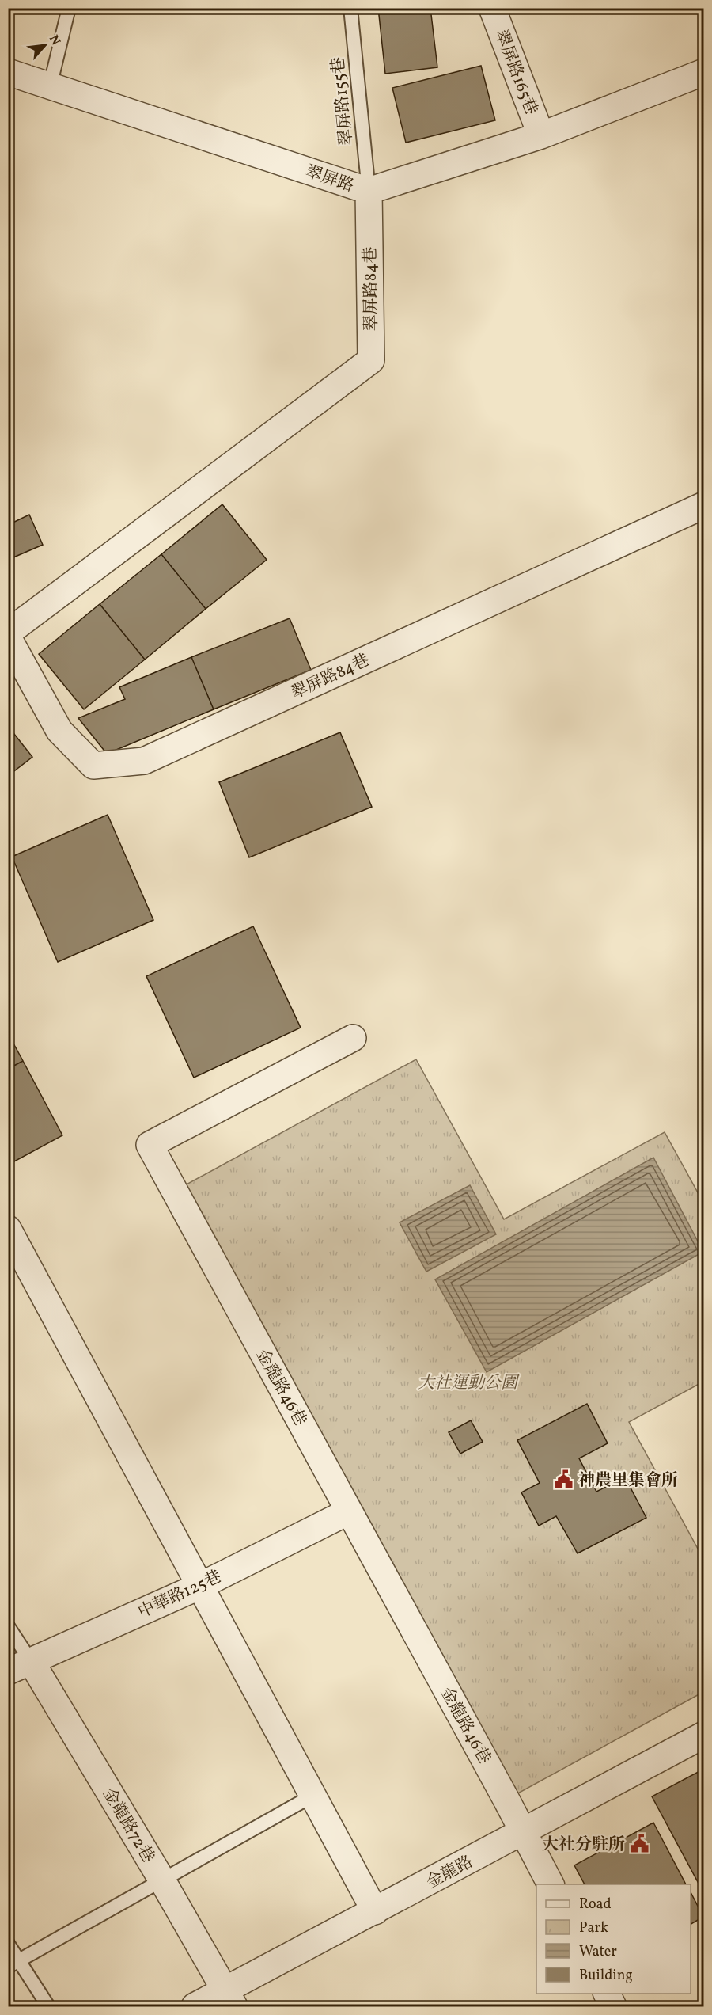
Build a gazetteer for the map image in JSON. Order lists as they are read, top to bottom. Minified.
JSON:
{"streets":{"street":["翠屏路165巷","翠屏路","翠屏路84巷","金龍路46巷","中華路125巷","金龍路72巷","金龍路"],"lane":["翠屏路155巷"]},"crossings":[["翠屏路165巷","翠屏路"],["翠屏路155巷","翠屏路"],["翠屏路155巷","翠屏路84巷"],["翠屏路","翠屏路84巷"],["金龍路46巷","中華路125巷"],["金龍路46巷","金龍路"],["中華路125巷","金龍路72巷"],["金龍路72巷","金龍路"]],"parks":["大社運動公園"],"places":{"public building":["神農里集會所","大社分駐所"]},"legend":["Road","Park","Water","Building"],"north":"top right"}
